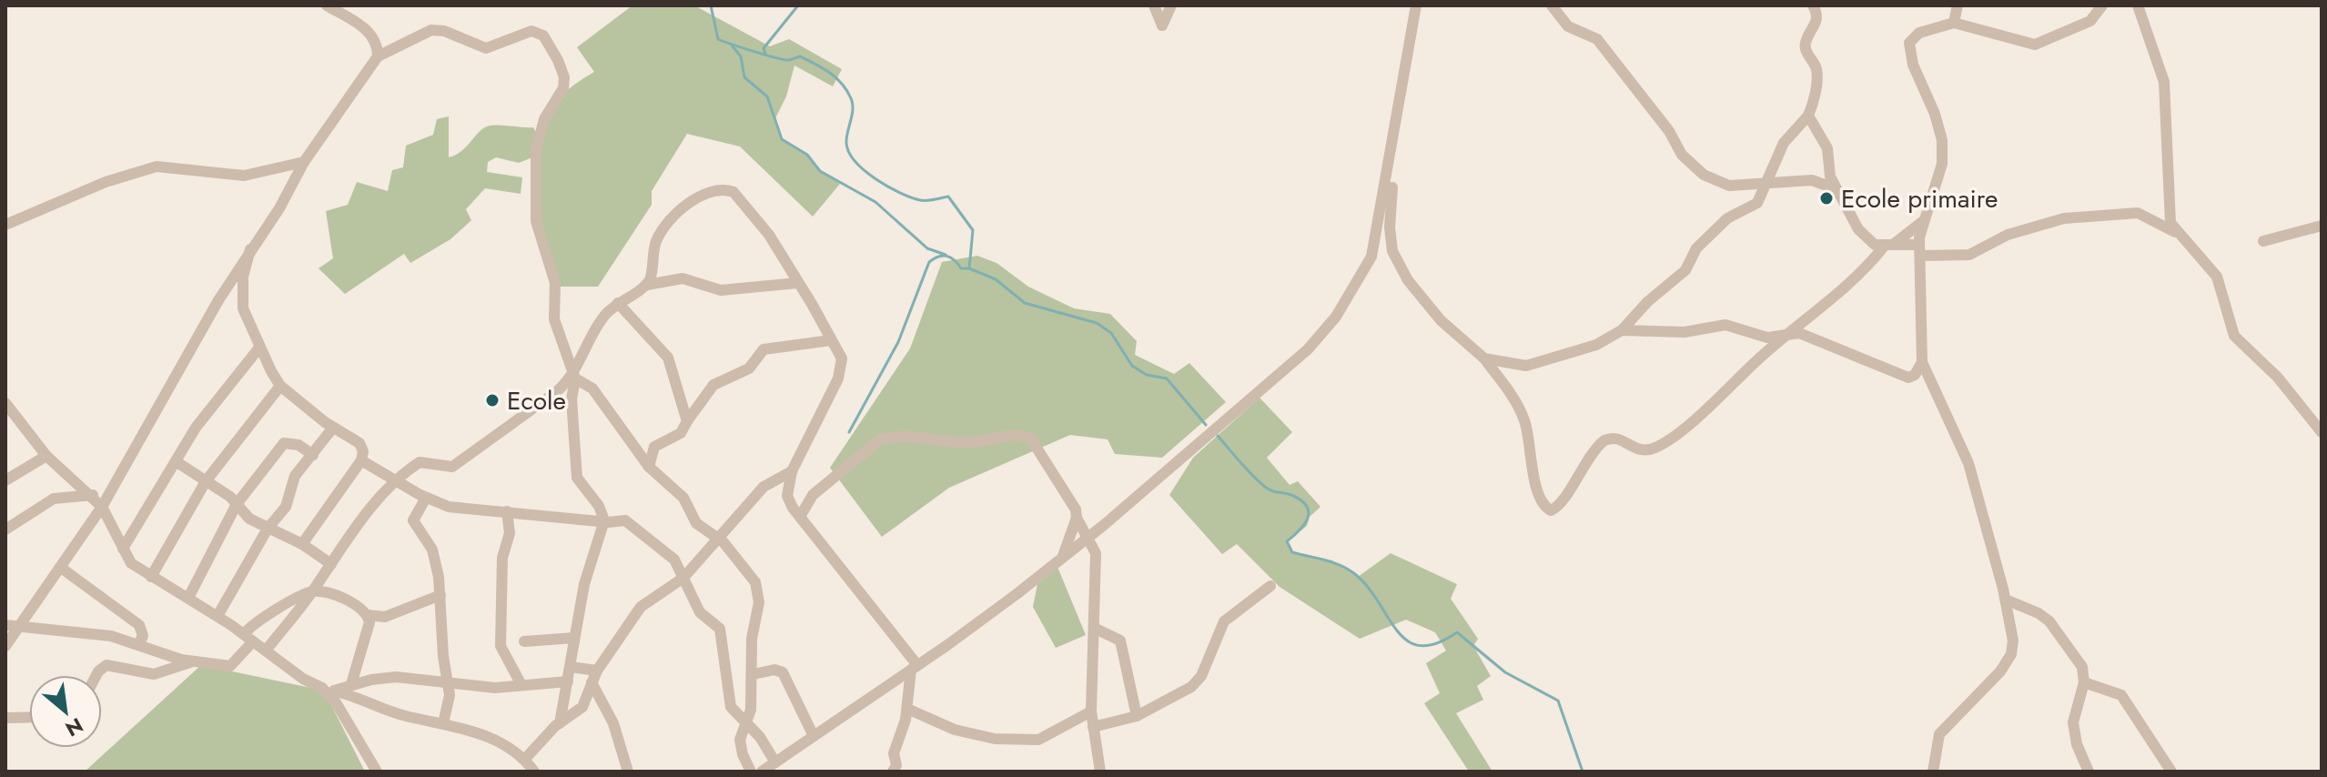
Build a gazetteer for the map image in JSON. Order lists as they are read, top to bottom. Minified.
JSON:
{"places":["Ecole primaire","Ecole"],"north":"bottom right"}
